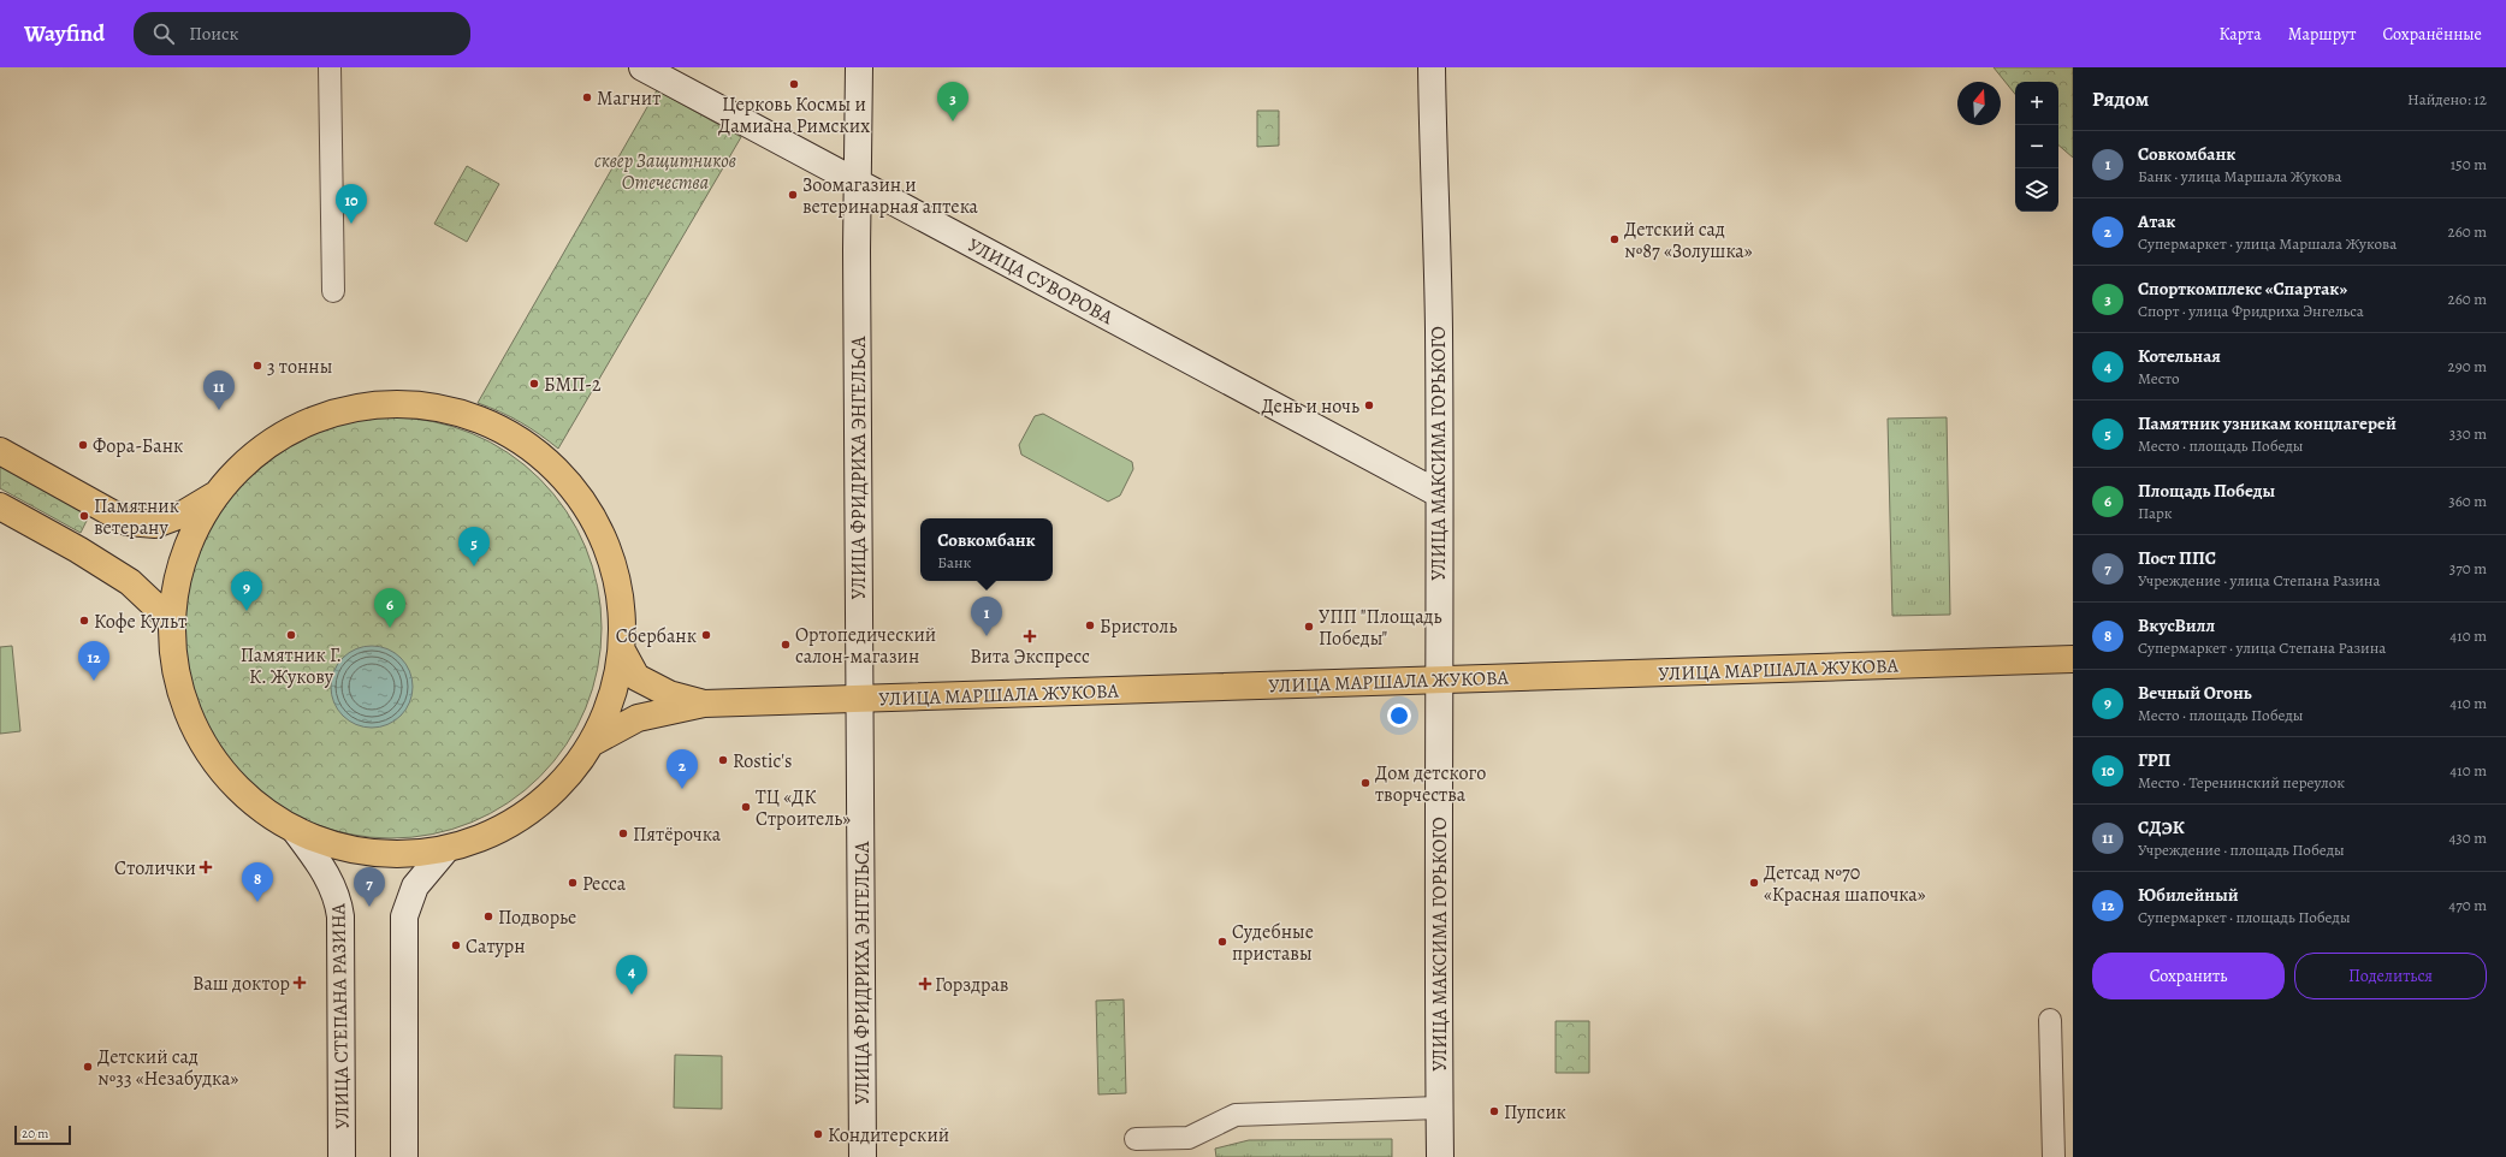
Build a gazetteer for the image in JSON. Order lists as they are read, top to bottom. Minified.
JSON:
{"streets":{"main road":["УЛИЦА МАРШАЛА ЖУКОВА"],"street":["УЛИЦА СУВОРОВА","УЛИЦА МАКСИМА ГОРЬКОГО","УЛИЦА ФРИДРИХА ЭНГЕЛЬСА","УЛИЦА СТЕПАНА РАЗИНА"]},"crossings":[["УЛИЦА СУВОРОВА","УЛИЦА МАКСИМА ГОРЬКОГО"],["УЛИЦА СУВОРОВА","УЛИЦА ФРИДРИХА ЭНГЕЛЬСА"],["УЛИЦА МАКСИМА ГОРЬКОГО","УЛИЦА МАРШАЛА ЖУКОВА"],["УЛИЦА ФРИДРИХА ЭНГЕЛЬСА","УЛИЦА МАРШАЛА ЖУКОВА"]],"parks":["сквер Защитников Отечества"],"places":{"other":["Церковь Космы и Дамиана Римских","Магнит","Зоомагазин и ветеринарная аптека","Детский сад №87 «Золушка»","3 тонны","БМП-2","День и ночь","Фора-Банк","Памятник ветерану","Кофе Культ","Бристоль","УПП \"Площадь Победы\"","Памятник Г. К. Жукову","Сбербанк","Ортопедический салон-магазин","Rostic's","Дом детского творчества","ТЦ «ДК Строитель»","Пятёрочка","Ресса","Детсад №70 «Красная шапочка»","Подворье","Судебные приставы","Сатурн","Детский сад №33 «Незабудка»","Пупсик","Кондитерский"],"health":["Вита Экспресс","Столички","Ваш доктор","Горздрав"]},"scale_bar":"20 m","north":"top","page":{"header":"Wayfind","search":"Поиск","nav":["Карта","Маршрут","Сохранённые"],"heading":["Рядом","Найдено: 12"],"map_buttons":["+","−"],"pins":["3","10","11","5","9","6","1","12","2","8","7","4"],"list":[{"mark":"1","name":"Совкомбанк","note":"Банк · улица Маршала Жукова","value":"150 m"},{"mark":"2","name":"Атак","note":"Супермаркет · улица Маршала Жукова","value":"260 m"},{"mark":"3","name":"Спорткомплекс «Спартак»","note":"Спорт · улица Фридриха Энгельса","value":"260 m"},{"mark":"4","name":"Котельная","note":"Место","value":"290 m"},{"mark":"5","name":"Памятник узникам концлагерей","note":"Место · площадь Победы","value":"330 m"},{"mark":"6","name":"Площадь Победы","note":"Парк","value":"360 m"},{"mark":"7","name":"Пост ППС","note":"Учреждение · улица Степана Разина","value":"370 m"},{"mark":"8","name":"ВкусВилл","note":"Супермаркет · улица Степана Разина","value":"410 m"},{"mark":"9","name":"Вечный Огонь","note":"Место · площадь Победы","value":"410 m"},{"mark":"10","name":"ГРП","note":"Место · Теренинский переулок","value":"410 m"},{"mark":"11","name":"СДЭК","note":"Учреждение · площадь Победы","value":"430 m"},{"mark":"12","name":"Юбилейный","note":"Супермаркет · площадь Победы","value":"470 m"}],"popup":["Совкомбанк","Банк"],"buttons":["Сохранить","Поделиться"],"scale":"20 m"}}
